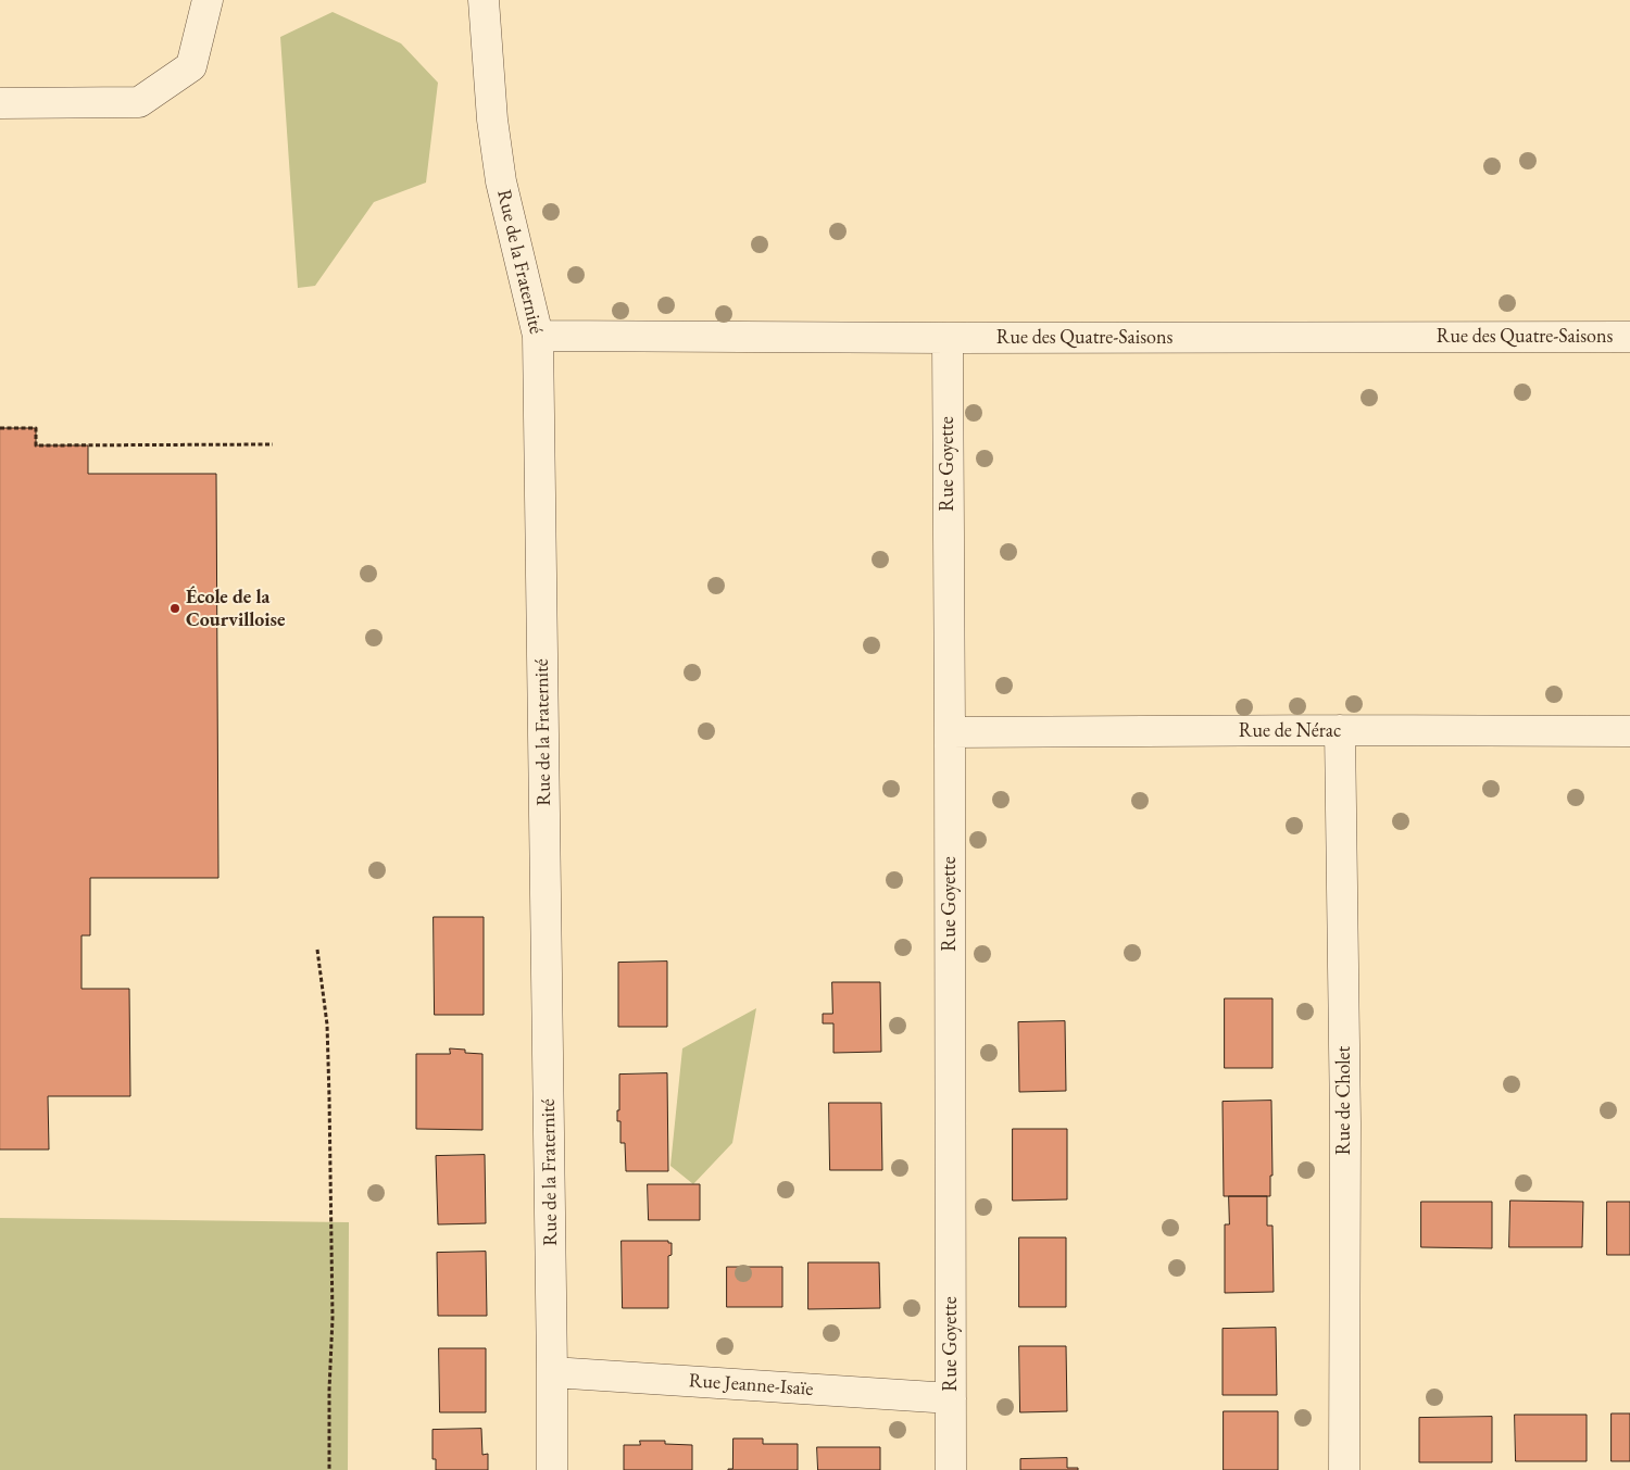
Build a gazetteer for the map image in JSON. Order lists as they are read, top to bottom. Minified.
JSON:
{"streets":{"street":["Rue de la Fraternité","Rue des Quatre-Saisons","Rue Goyette","Rue de Nérac","Rue de Cholet","Rue Jeanne-Isaïe"]},"crossings":[["Rue de la Fraternité","Rue des Quatre-Saisons"],["Rue de la Fraternité","Rue Jeanne-Isaïe"],["Rue des Quatre-Saisons","Rue Goyette"],["Rue Goyette","Rue de Nérac"],["Rue Goyette","Rue Jeanne-Isaïe"],["Rue de Nérac","Rue de Cholet"]],"places":["École de la Courvilloise"]}
